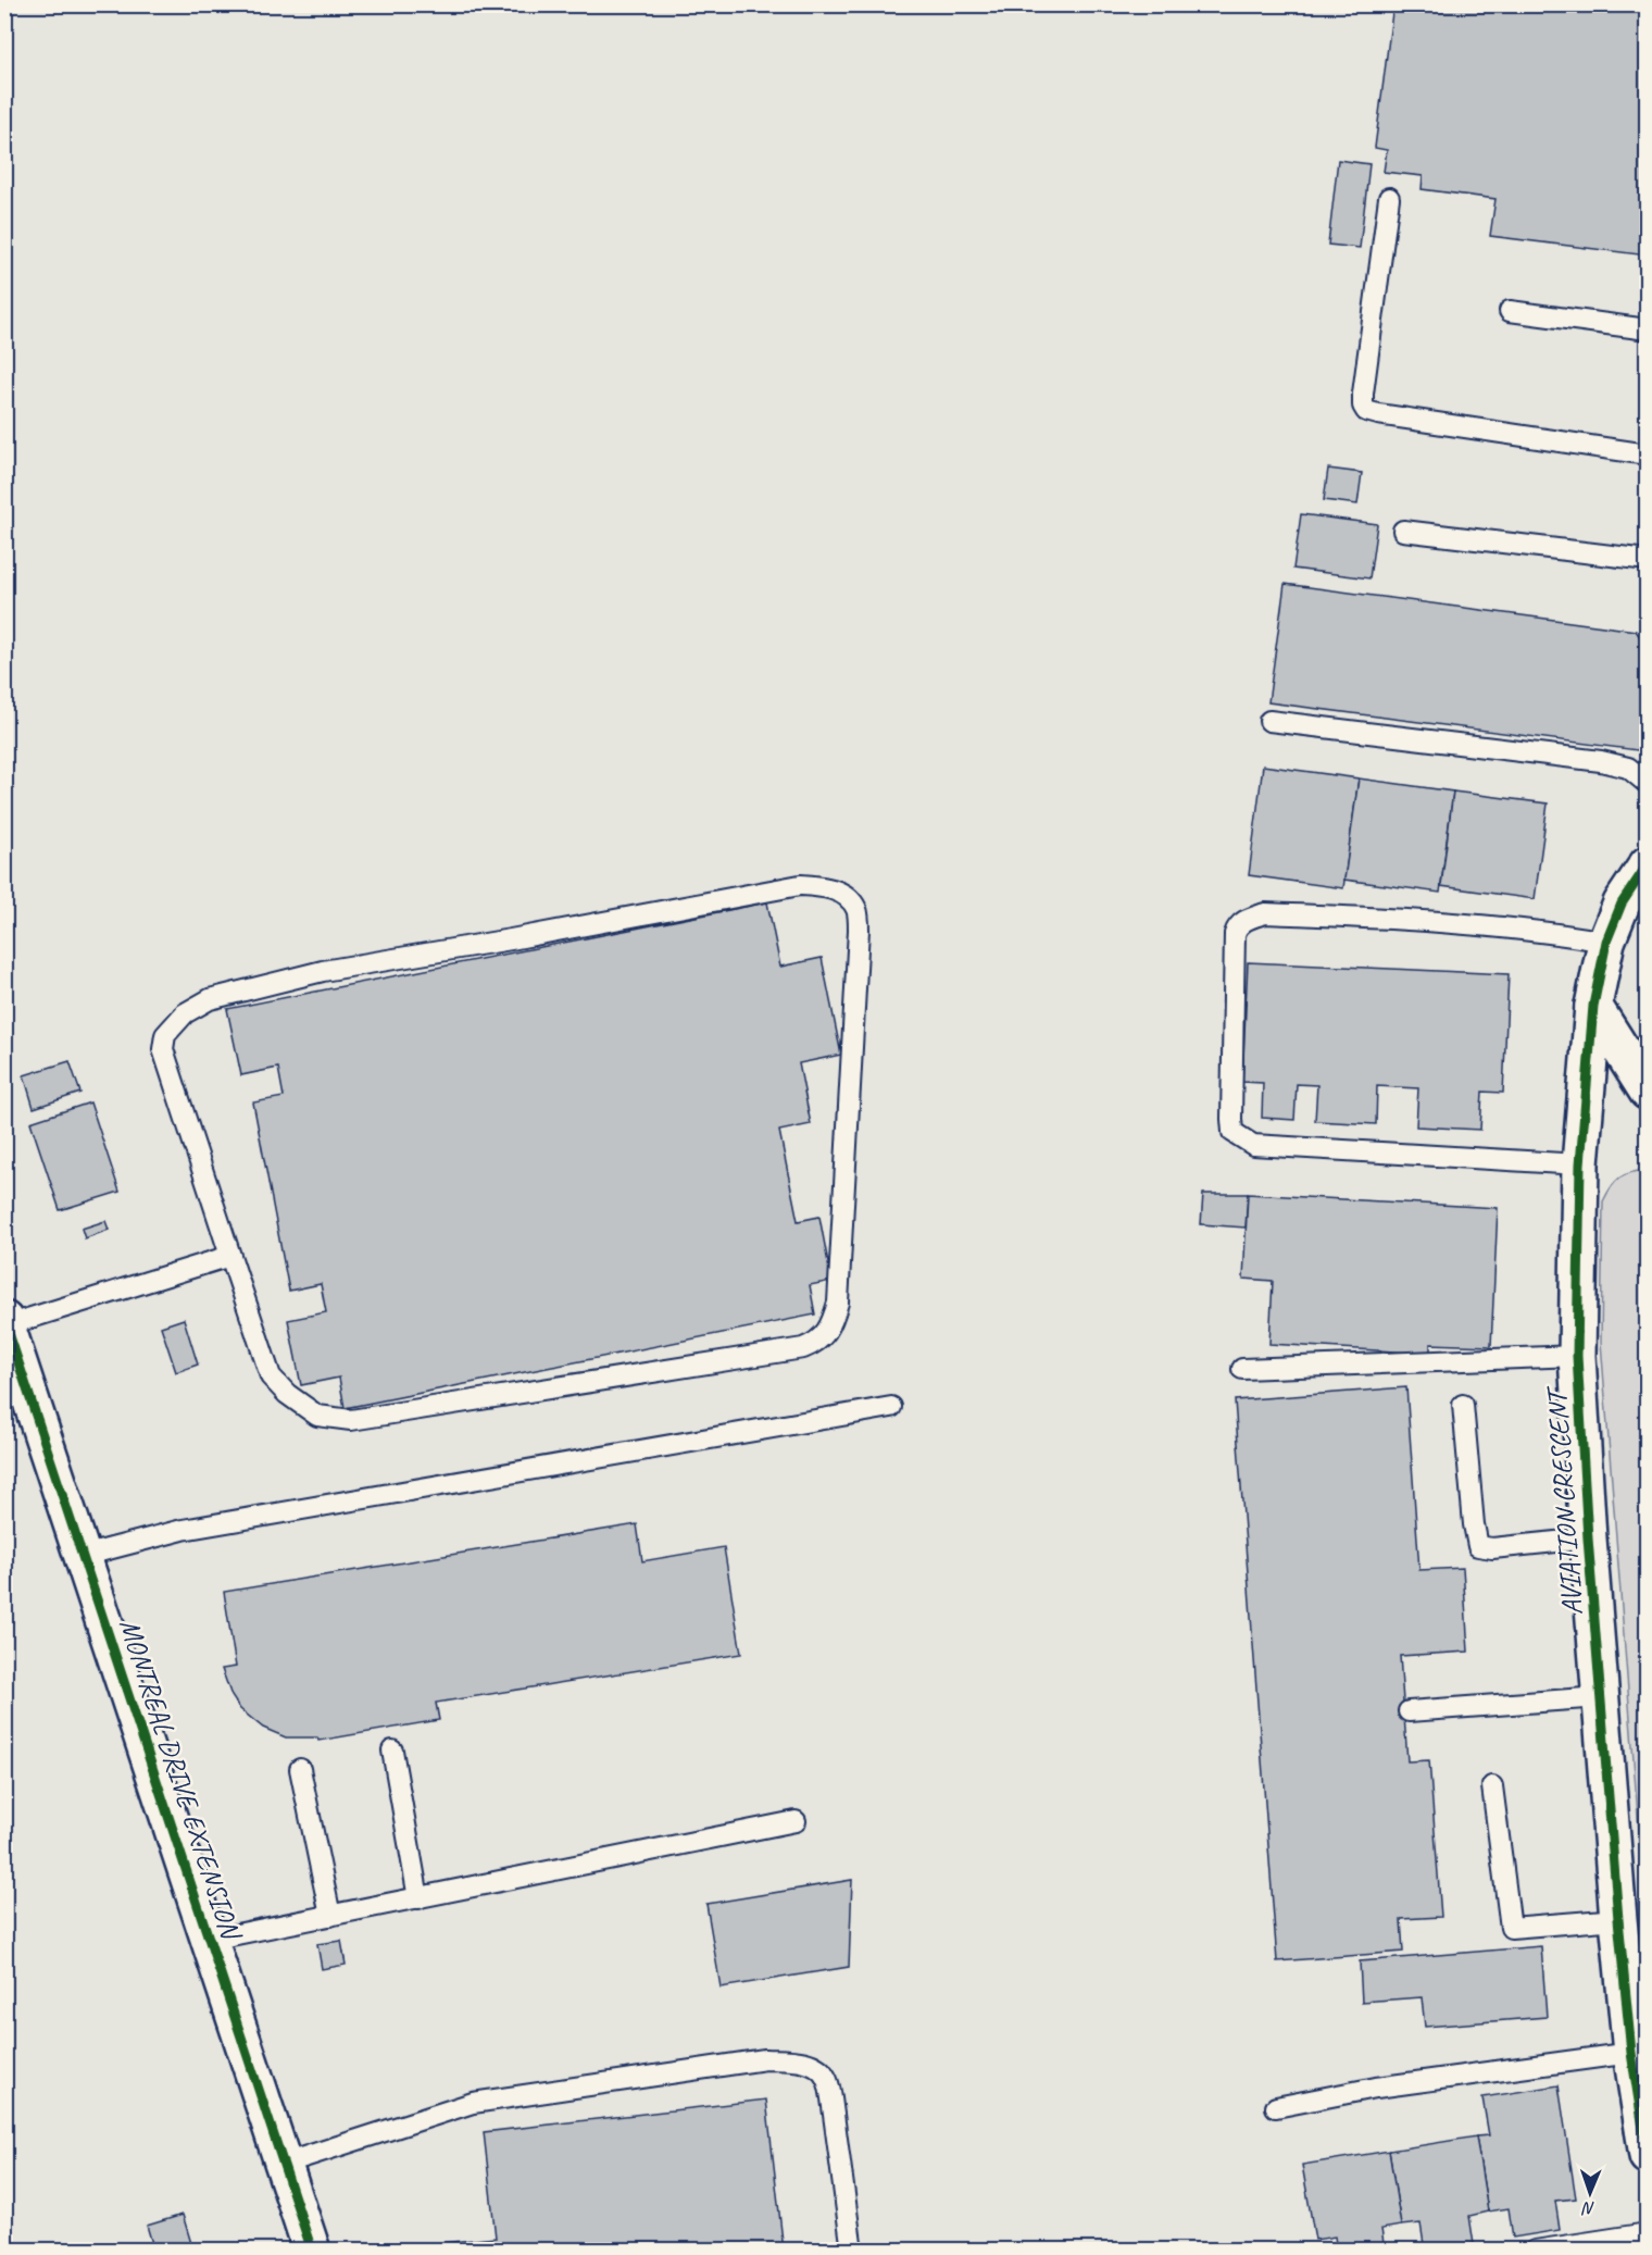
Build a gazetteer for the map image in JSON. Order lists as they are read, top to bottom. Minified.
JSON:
{"streets":{"street":["AVIATION CRESCENT","MONTREAL DRIVE EXTENSION"]},"north":"bottom"}
